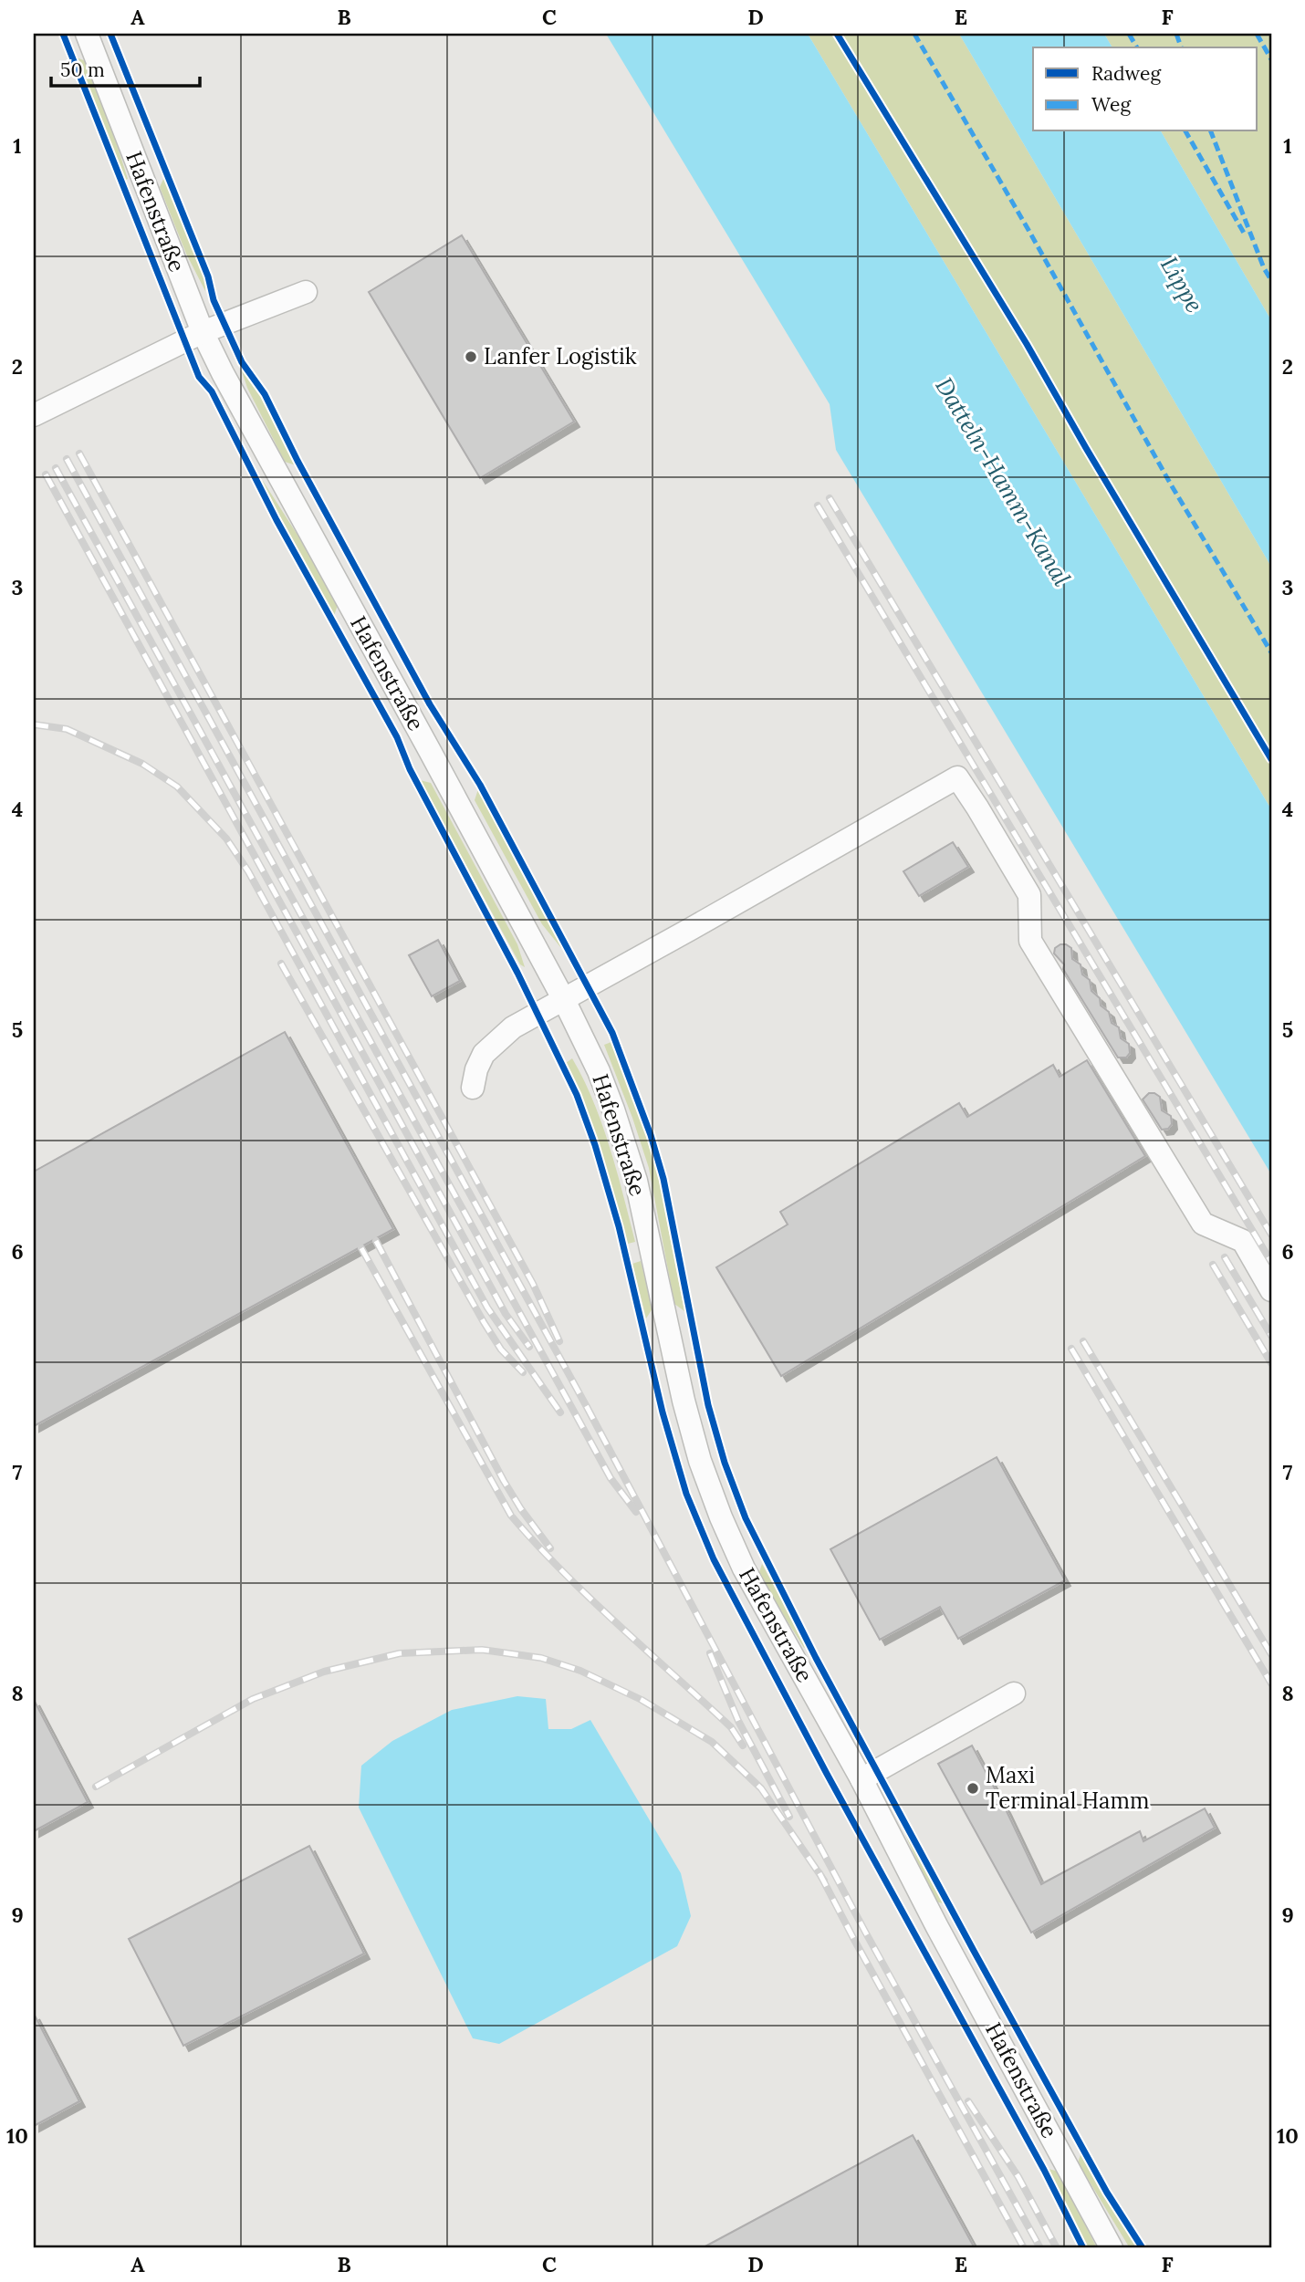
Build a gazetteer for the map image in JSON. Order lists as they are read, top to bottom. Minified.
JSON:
{"streets":{"street":["Hafenstraße"]},"water":["Lippe","Datteln-Hamm-Kanal"],"places":["Lanfer Logistik","Maxi Terminal Hamm"],"legend":["Radweg","Weg"],"scale_bar":"50 m","grid":{"columns":["A","B","C","D","E","F"],"rows":["1","2","3","4","5","6","7","8","9","10"]}}
